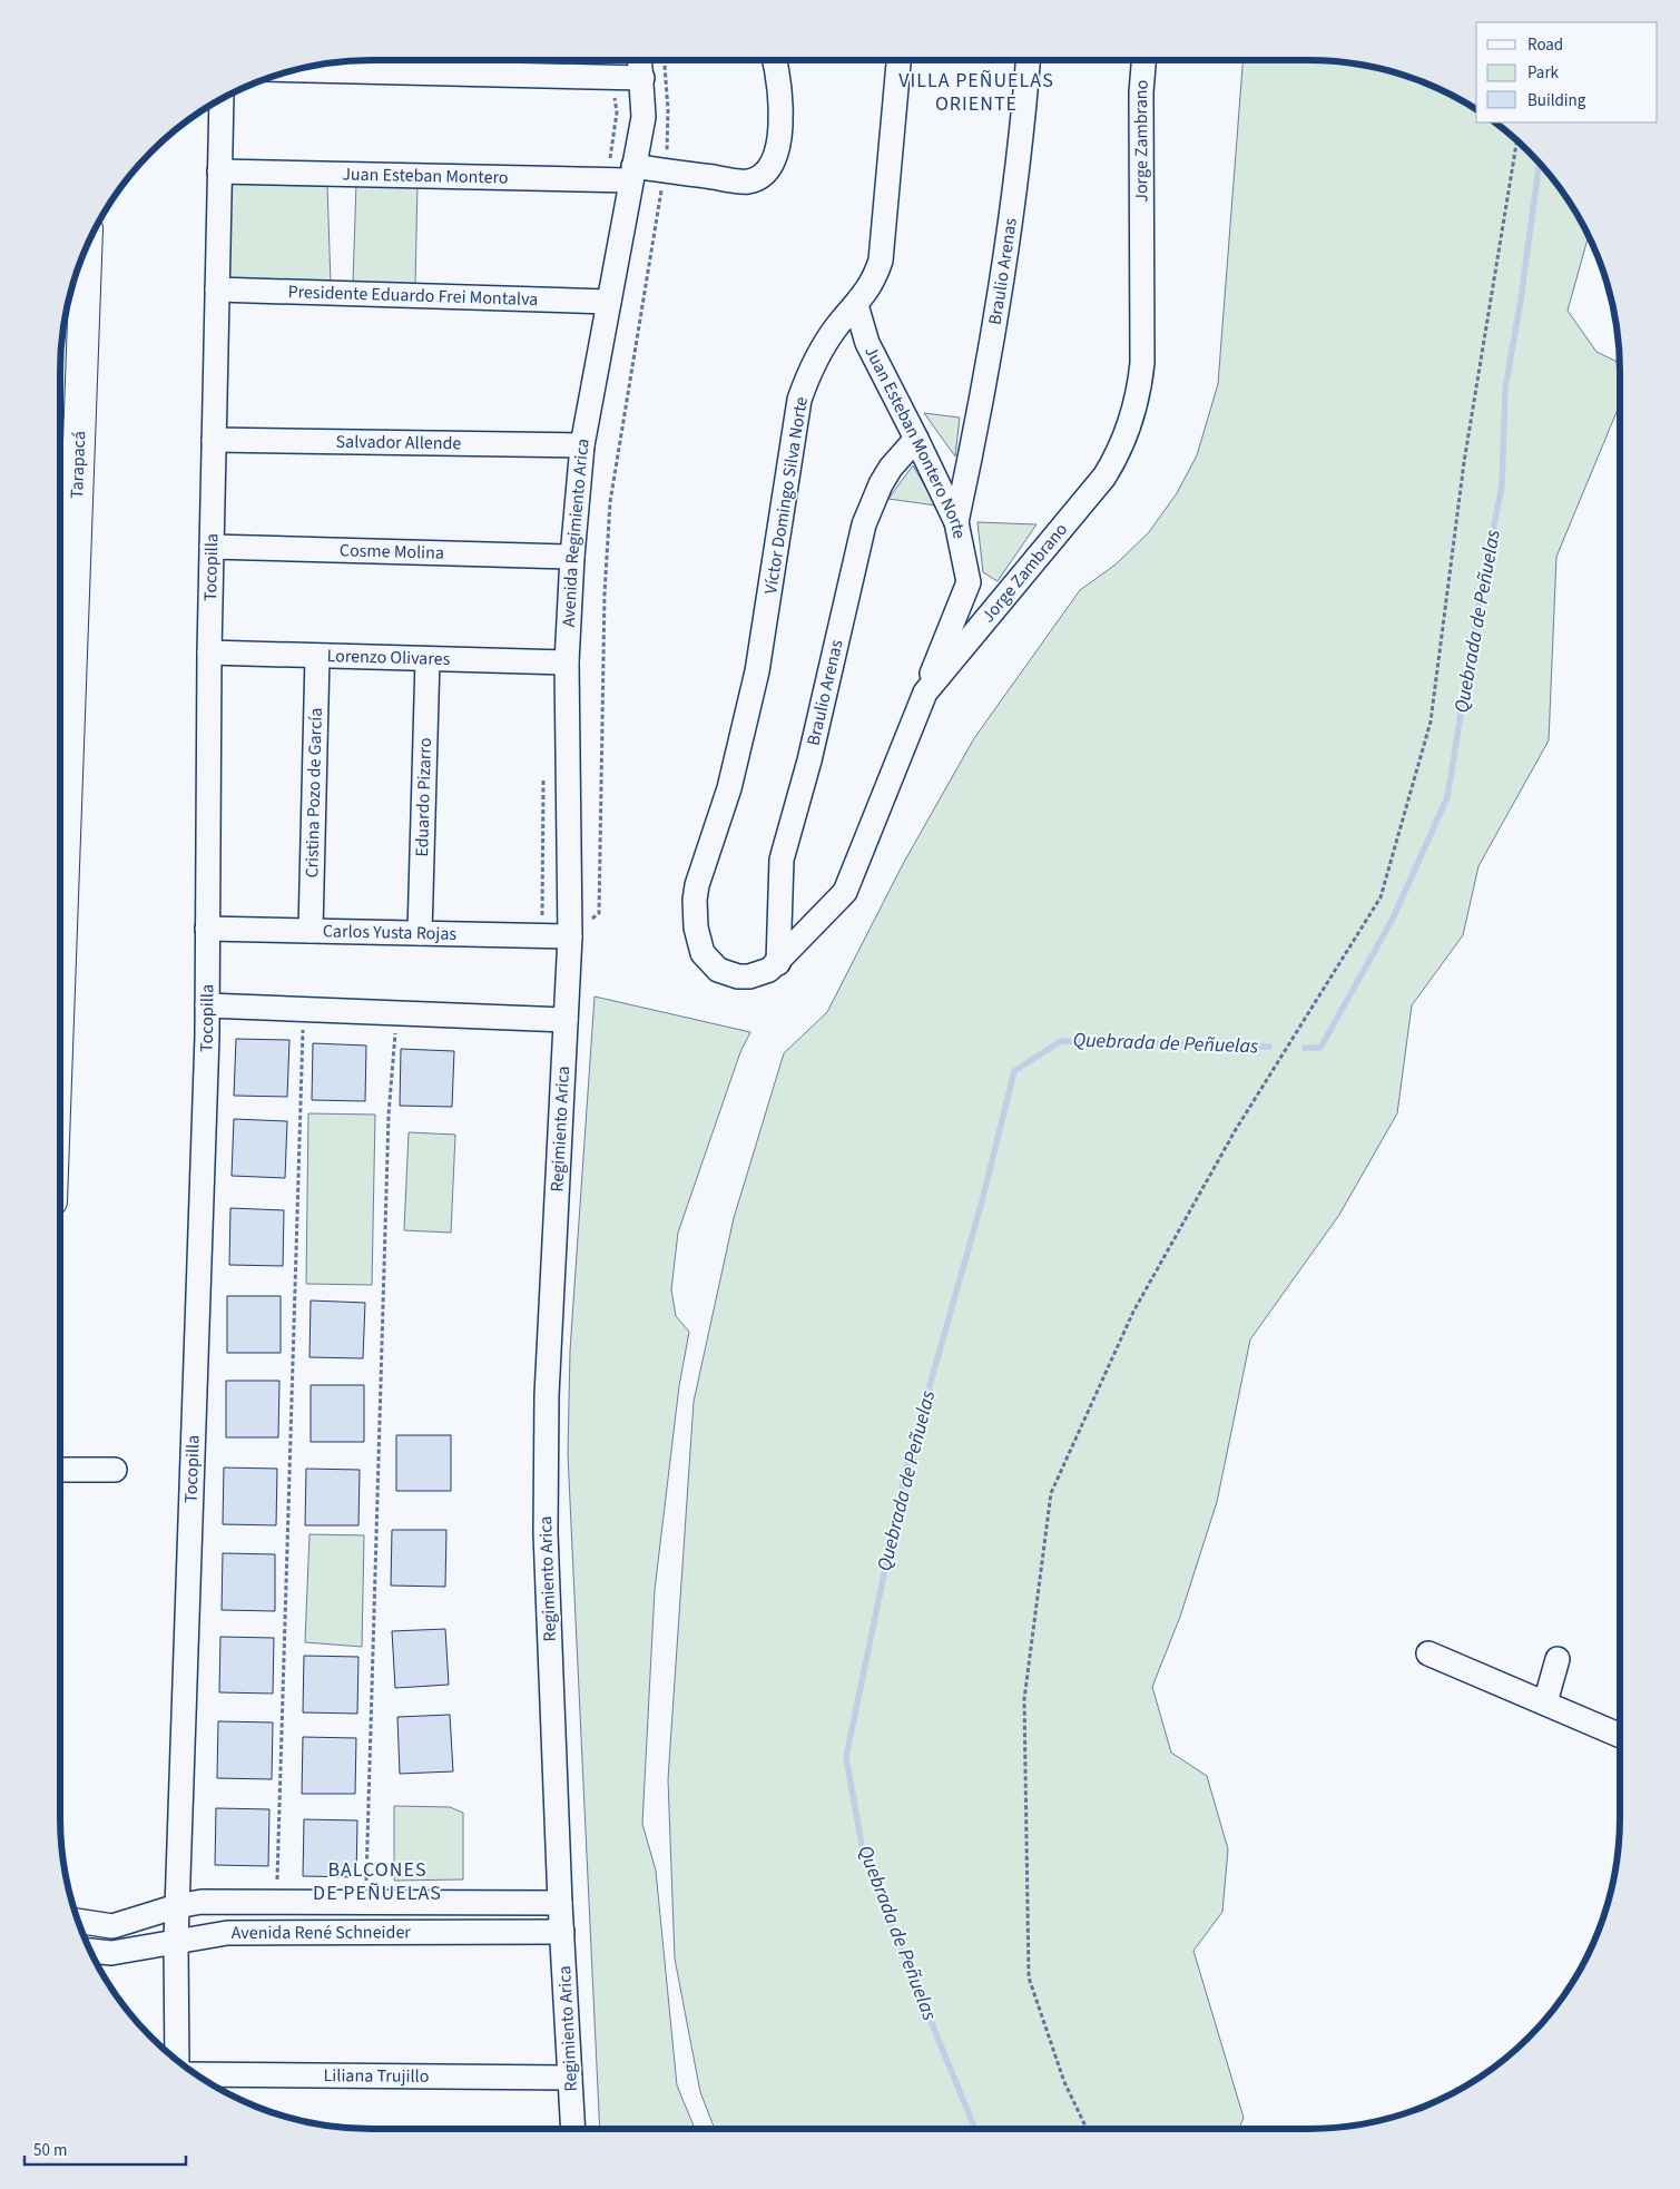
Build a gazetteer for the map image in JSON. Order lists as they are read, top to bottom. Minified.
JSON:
{"streets":{"main road":["Tarapacá"],"street":["Jorge Zambrano","Juan Esteban Montero","Braulio Arenas","Presidente Eduardo Frei Montalva","Salvador Allende","Juan Esteban Montero Norte","Víctor Domingo Silva Norte","Avenida Regimiento Arica","Cosme Molina","Tocopilla","Lorenzo Olivares","Cristina Pozo de García","Eduardo Pizarro","Carlos Yusta Rojas","Regimiento Arica","Avenida René Schneider","Liliana Trujillo"]},"crossings":[["Jorge Zambrano","Braulio Arenas"],["Jorge Zambrano","Víctor Domingo Silva Norte"],["Juan Esteban Montero","Avenida Regimiento Arica"],["Juan Esteban Montero","Tocopilla"],["Braulio Arenas","Juan Esteban Montero Norte"],["Presidente Eduardo Frei Montalva","Avenida Regimiento Arica"],["Presidente Eduardo Frei Montalva","Tocopilla"],["Salvador Allende","Avenida Regimiento Arica"],["Salvador Allende","Tocopilla"],["Juan Esteban Montero Norte","Víctor Domingo Silva Norte"],["Avenida Regimiento Arica","Cosme Molina"],["Avenida Regimiento Arica","Lorenzo Olivares"],["Avenida Regimiento Arica","Carlos Yusta Rojas"],["Avenida Regimiento Arica","Regimiento Arica"],["Cosme Molina","Tocopilla"],["Tocopilla","Lorenzo Olivares"],["Tocopilla","Carlos Yusta Rojas"],["Tocopilla","Avenida René Schneider"],["Lorenzo Olivares","Cristina Pozo de García"],["Lorenzo Olivares","Eduardo Pizarro"],["Cristina Pozo de García","Carlos Yusta Rojas"],["Eduardo Pizarro","Carlos Yusta Rojas"],["Regimiento Arica","Avenida René Schneider"],["Regimiento Arica","Liliana Trujillo"]],"districts":["VILLA PEÑUELAS ORIENTE","BALCONES DE PEÑUELAS"],"water":["Quebrada de Peñuelas"],"legend":["Road","Park","Building"],"scale_bar":"50 m"}
